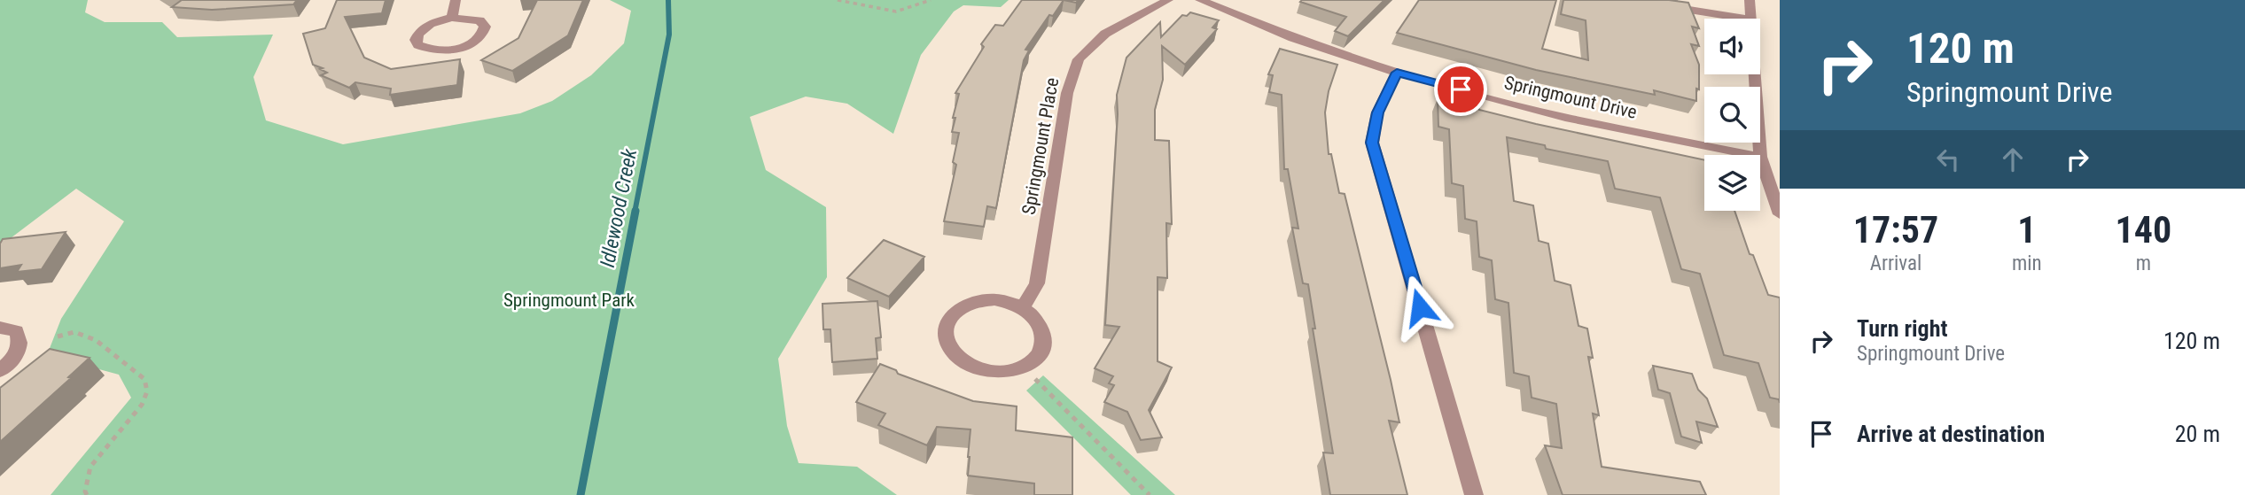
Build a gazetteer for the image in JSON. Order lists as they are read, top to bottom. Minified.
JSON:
{"streets":{"street":["Springmount Drive","Springmount Place"]},"water":["Idlewood Creek"],"parks":["Springmount Park"],"page":{"turn":["120 m","Springmount Drive"],"eta":["17:57","Arrival","1","min","140","m"],"list":[{"name":"Turn right","note":"Springmount Drive","value":"120 m"},{"name":"Arrive at destination","value":"20 m"}]}}
